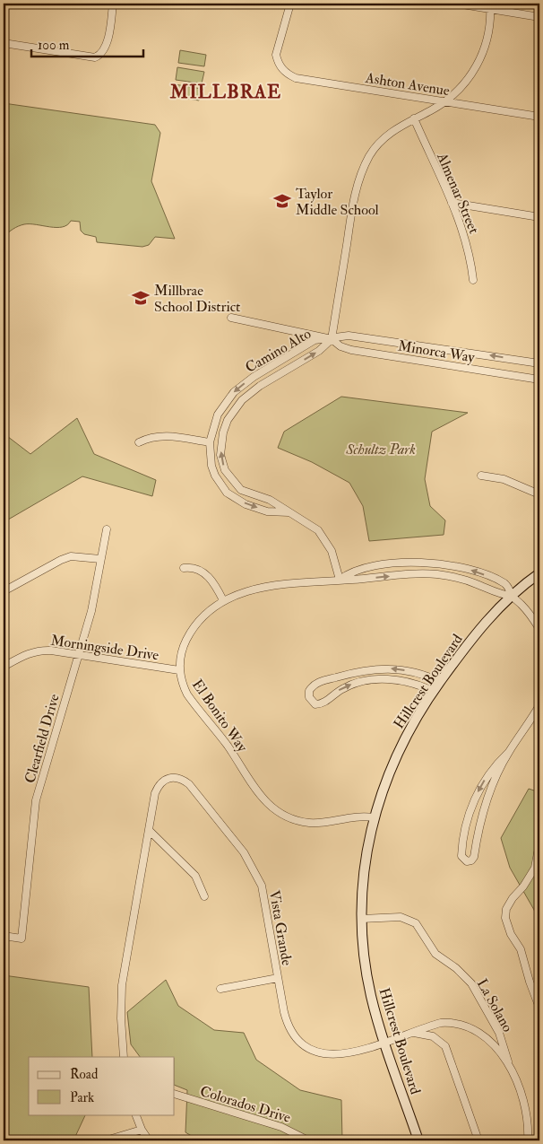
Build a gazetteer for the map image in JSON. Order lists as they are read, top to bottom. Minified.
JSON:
{"streets":{"street":["Ashton Avenue","Almenar Street","Camino Alto","Minorca Way","Morningside Drive","Hillcrest Boulevard","El Bonito Way","Clearfield Drive","Vista Grande","La Solano","Colorados Drive"]},"crossings":[["Camino Alto","Minorca Way"],["Camino Alto","El Bonito Way"],["Morningside Drive","El Bonito Way"],["Morningside Drive","Clearfield Drive"],["Hillcrest Boulevard","El Bonito Way"],["Hillcrest Boulevard","Vista Grande"],["Hillcrest Boulevard","La Solano"]],"districts":["MILLBRAE"],"parks":["Schultz Park"],"places":{"school or university":["Taylor Middle School","Millbrae School District"]},"legend":["Road","Park"],"scale_bar":"100 m"}
